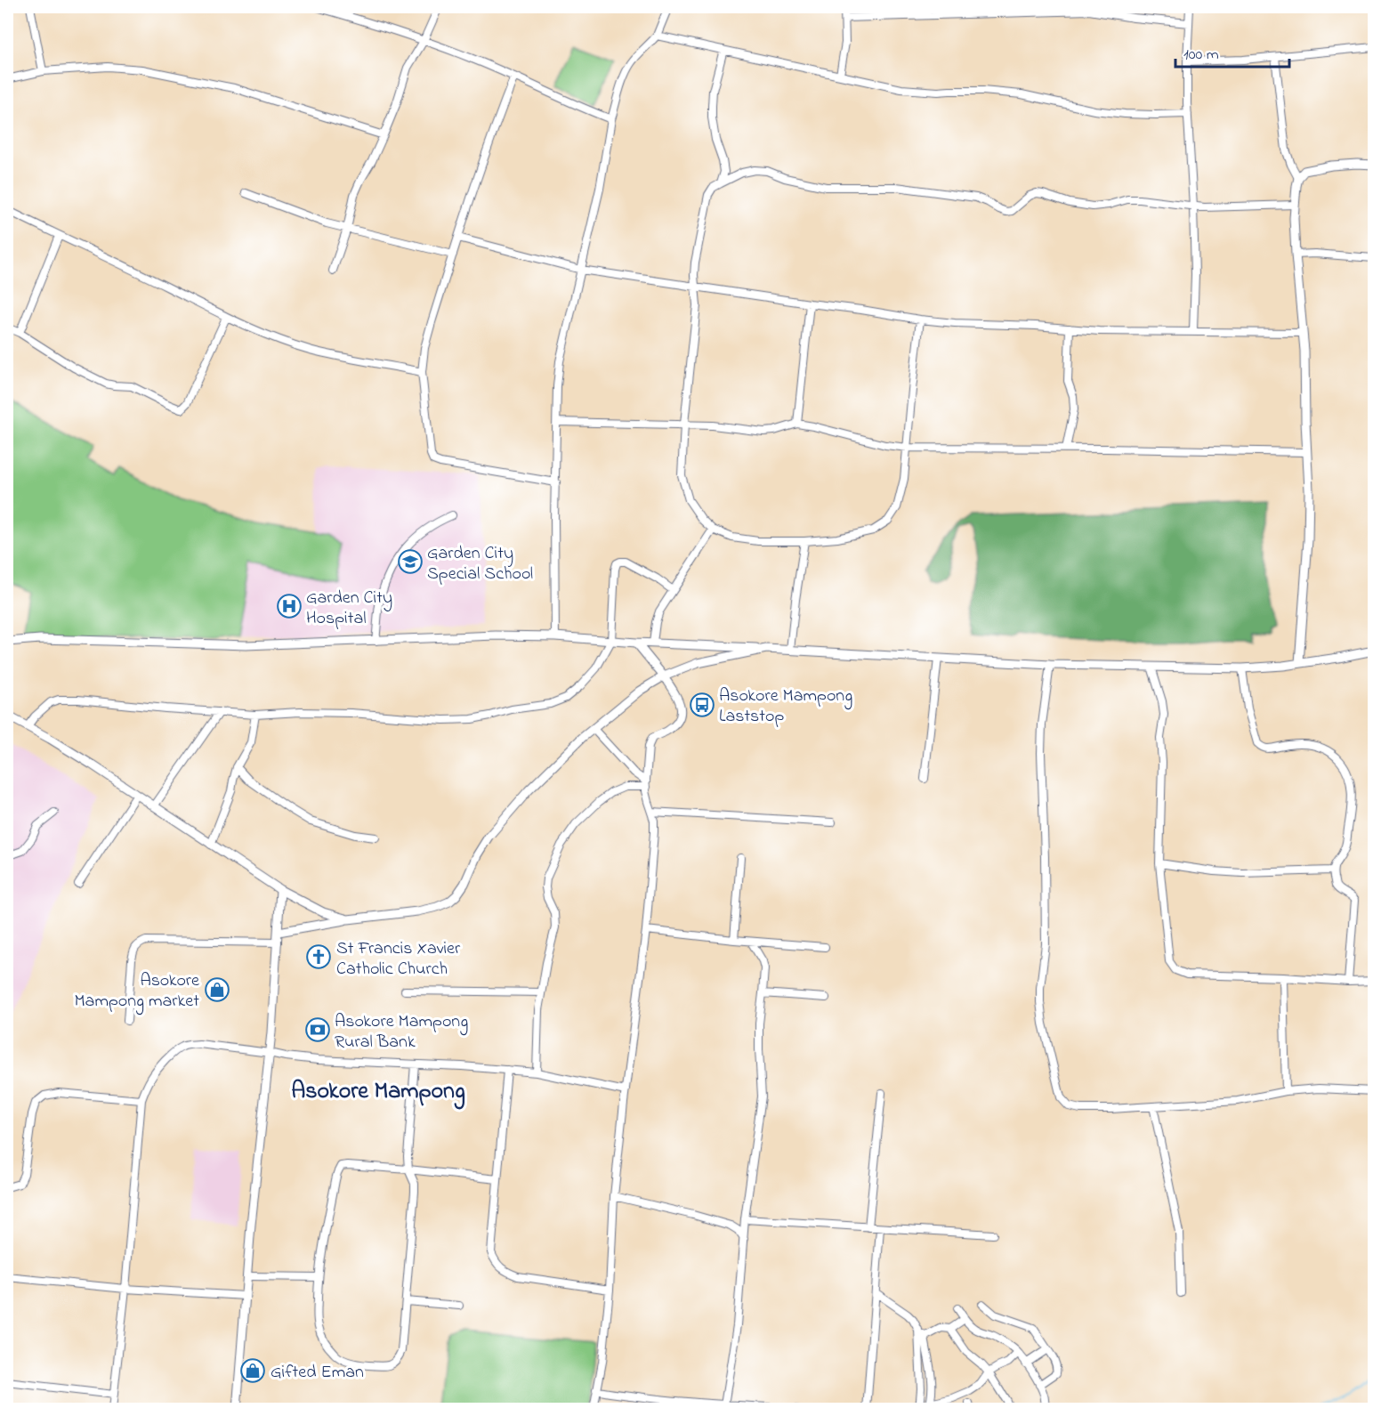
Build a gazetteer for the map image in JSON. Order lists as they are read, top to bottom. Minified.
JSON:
{"districts":["Asokore Mampong"],"places":{"school or university":["Garden City Special School"],"hospital":["Garden City Hospital"],"bus stop":["Asokore Mampong Laststop"],"church":["St Francis Xavier Catholic Church"],"shop":["Asokore Mampong market","Gifted Eman"],"bank":["Asokore Mampong Rural Bank"]},"scale_bar":"100 m"}
